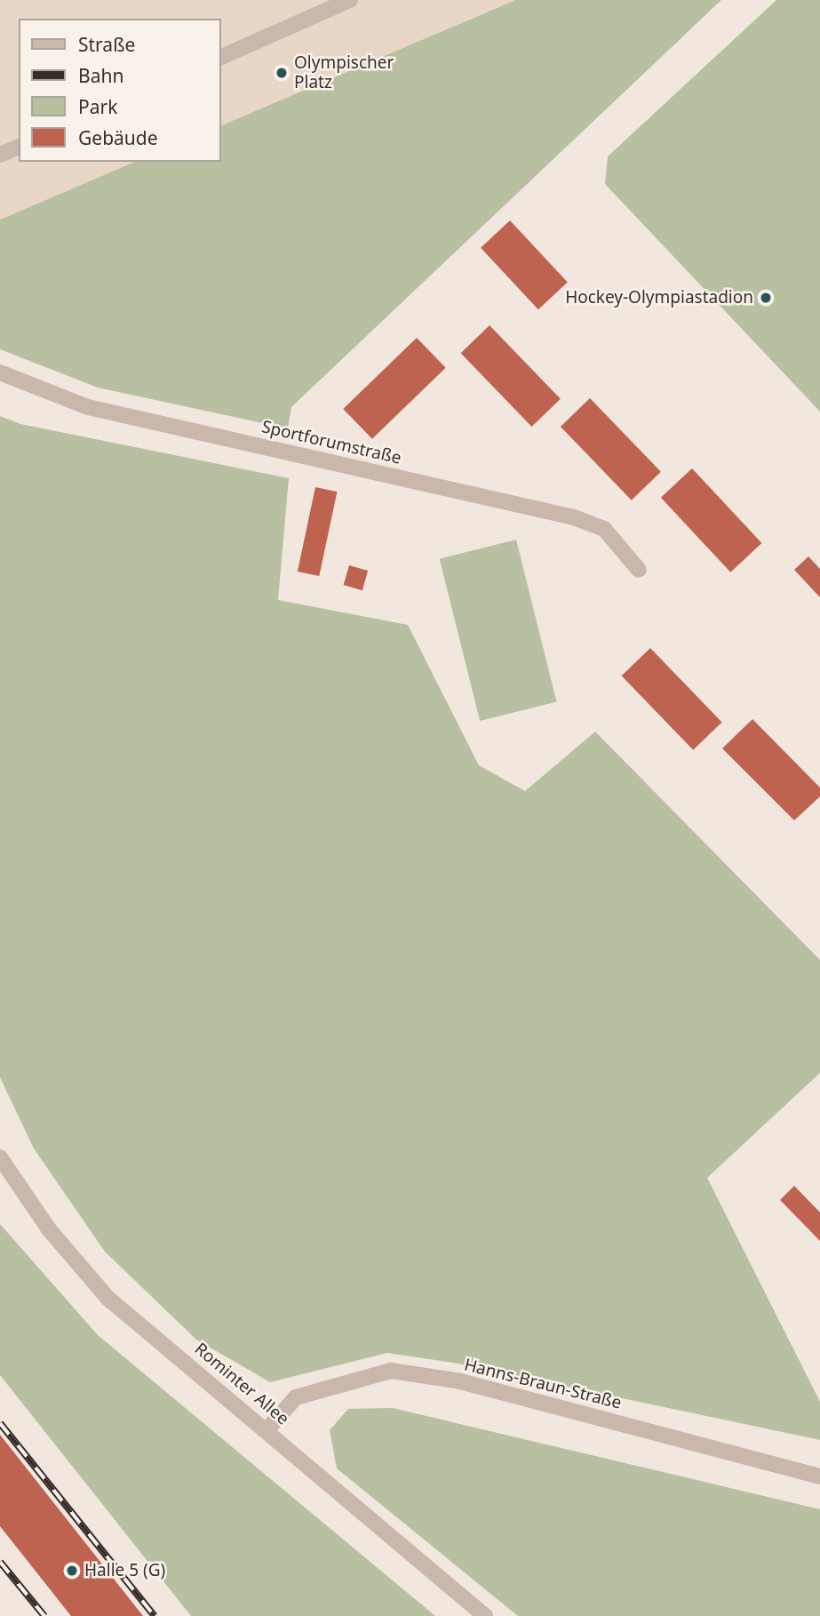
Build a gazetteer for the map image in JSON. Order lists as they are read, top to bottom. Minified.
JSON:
{"streets":{"street":["Sportforumstraße","Rominter Allee","Hanns-Braun-Straße"]},"crossings":[["Rominter Allee","Hanns-Braun-Straße"]],"places":["Olympischer Platz","Hockey-Olympiastadion","Halle 5 (G)"],"legend":["Straße","Bahn","Park","Gebäude"]}
